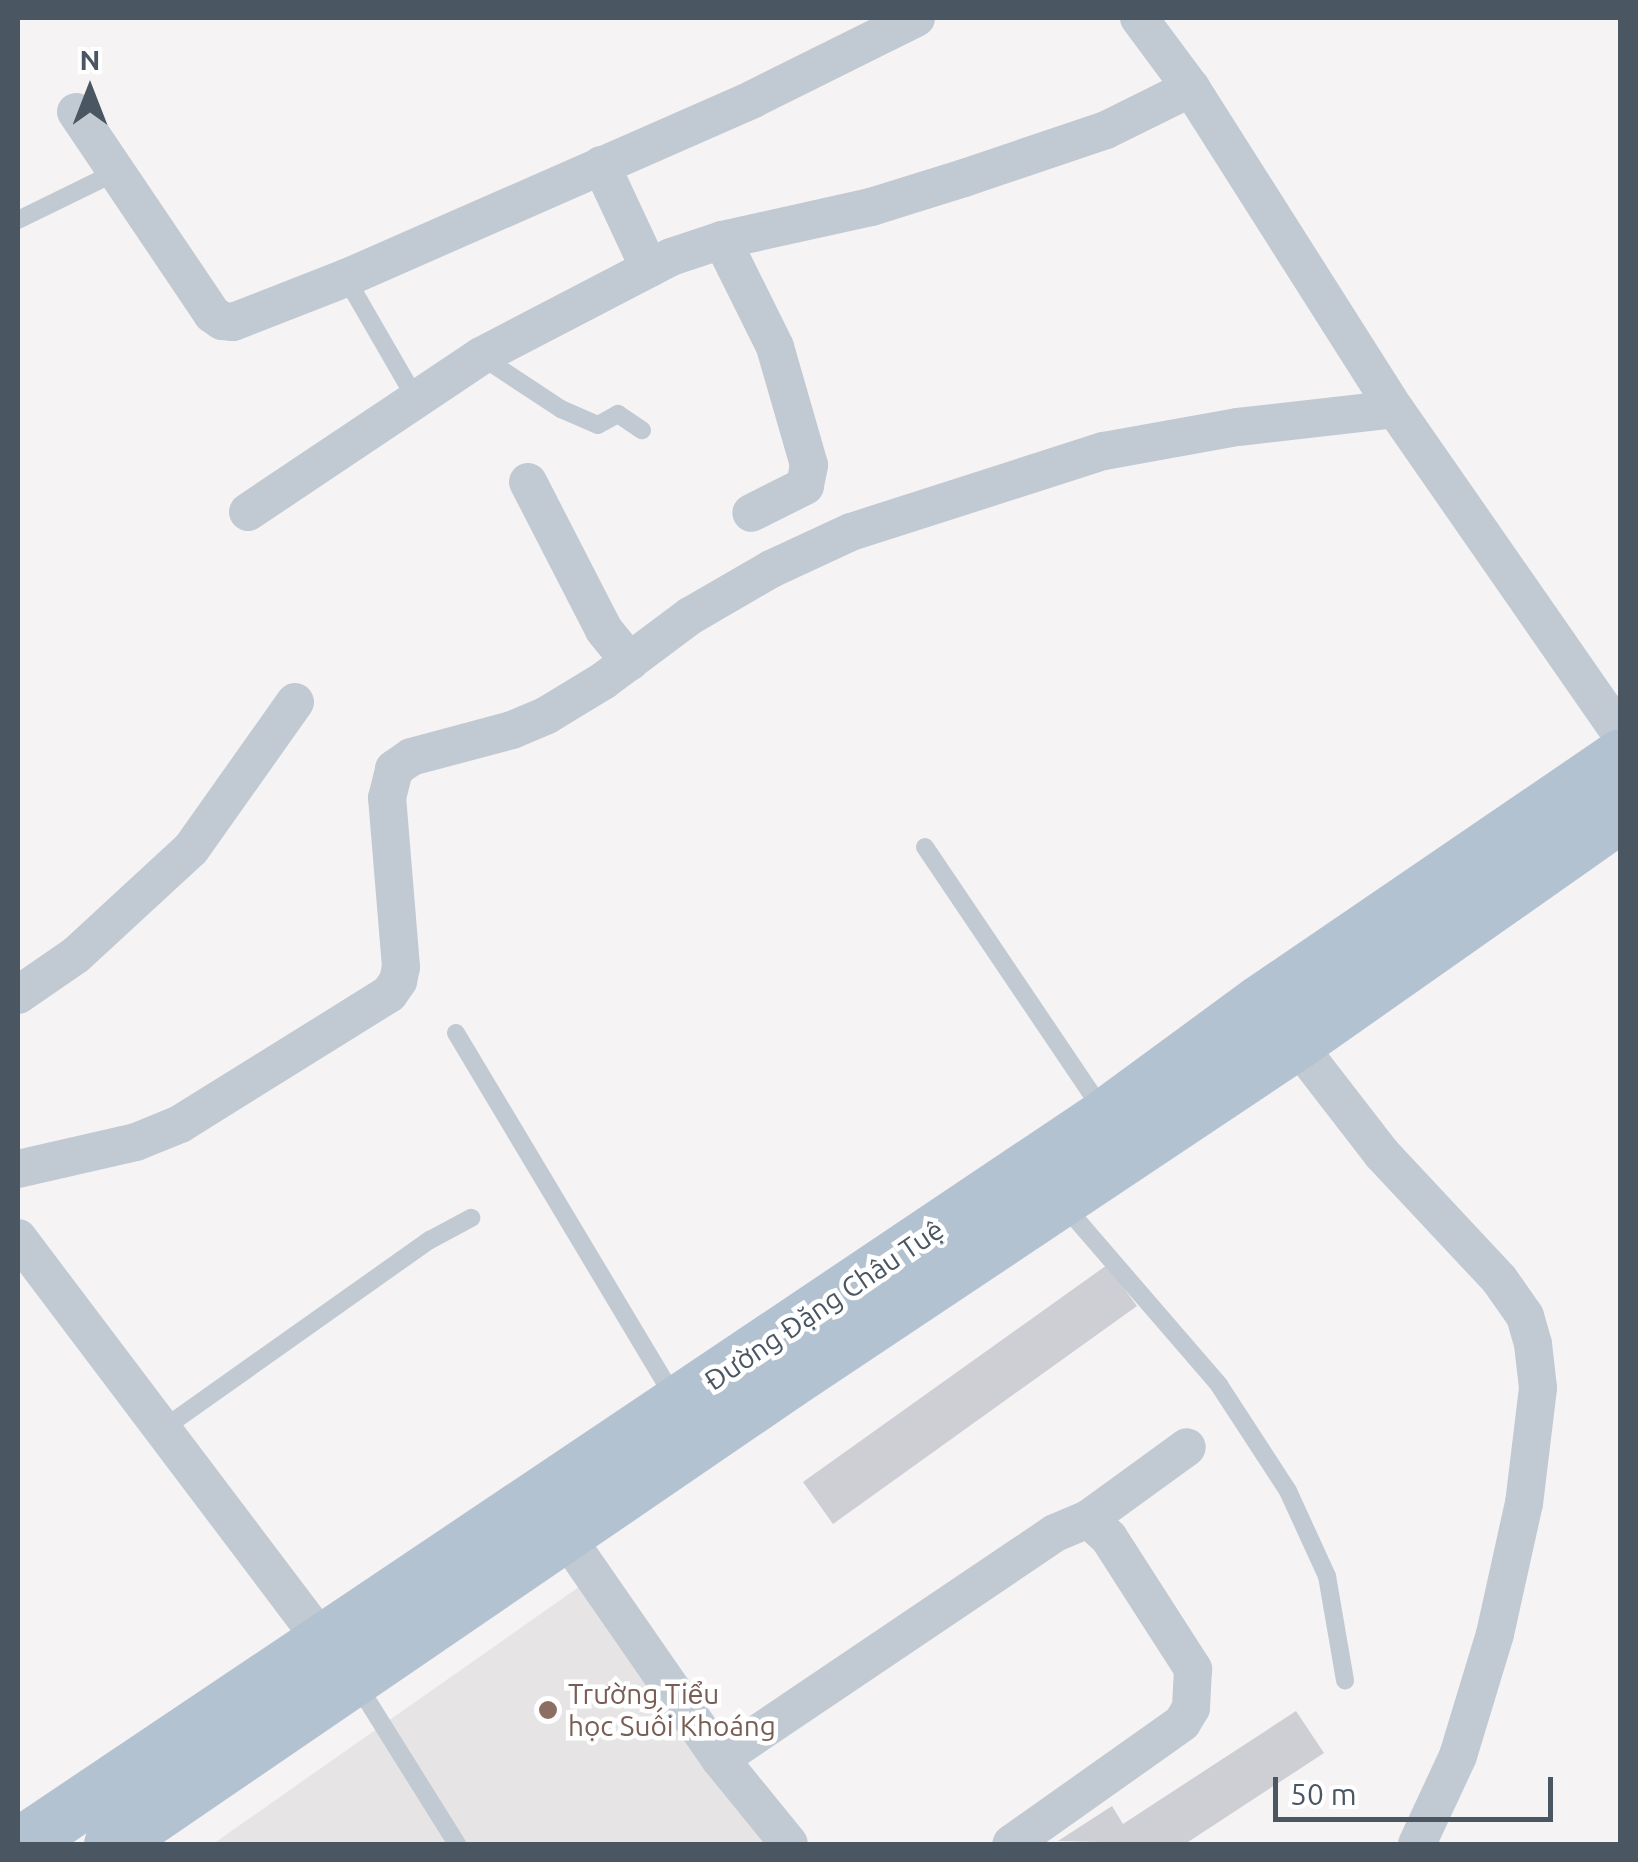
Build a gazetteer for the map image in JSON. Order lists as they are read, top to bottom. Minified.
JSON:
{"streets":{"main road":["Đường Đặng Châu Tuệ"]},"places":["Trường Tiểu học Suối Khoáng"],"scale_bar":"50 m","north":"top"}
